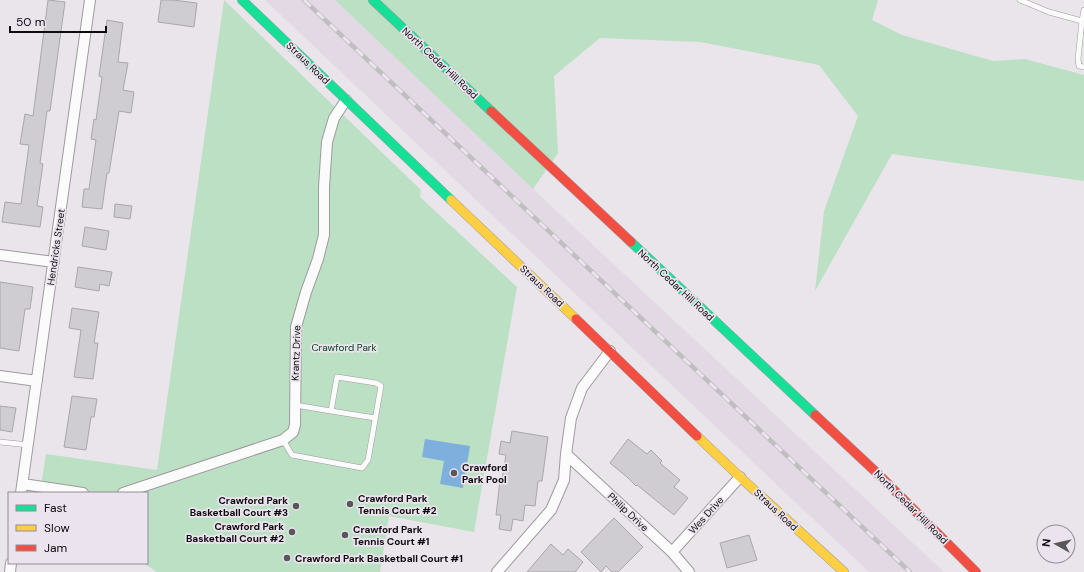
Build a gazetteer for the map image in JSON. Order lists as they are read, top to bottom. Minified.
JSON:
{"streets":{"street":["Straus Road","North Cedar Hill Road","Hendricks Street","Krantz Drive","Philip Drive","Wes Drive"]},"crossings":[["Straus Road","Krantz Drive"],["Straus Road","Wes Drive"],["Philip Drive","Wes Drive"]],"parks":["Crawford Park"],"places":["Crawford Park Pool","Crawford Park Tennis Court #2","Crawford Park Basketball Court #3","Crawford Park Basketball Court #2","Crawford Park Tennis Court #1","Crawford Park Basketball Court #1"],"legend":["Fast","Slow","Jam"],"scale_bar":"50 m","north":"left"}
